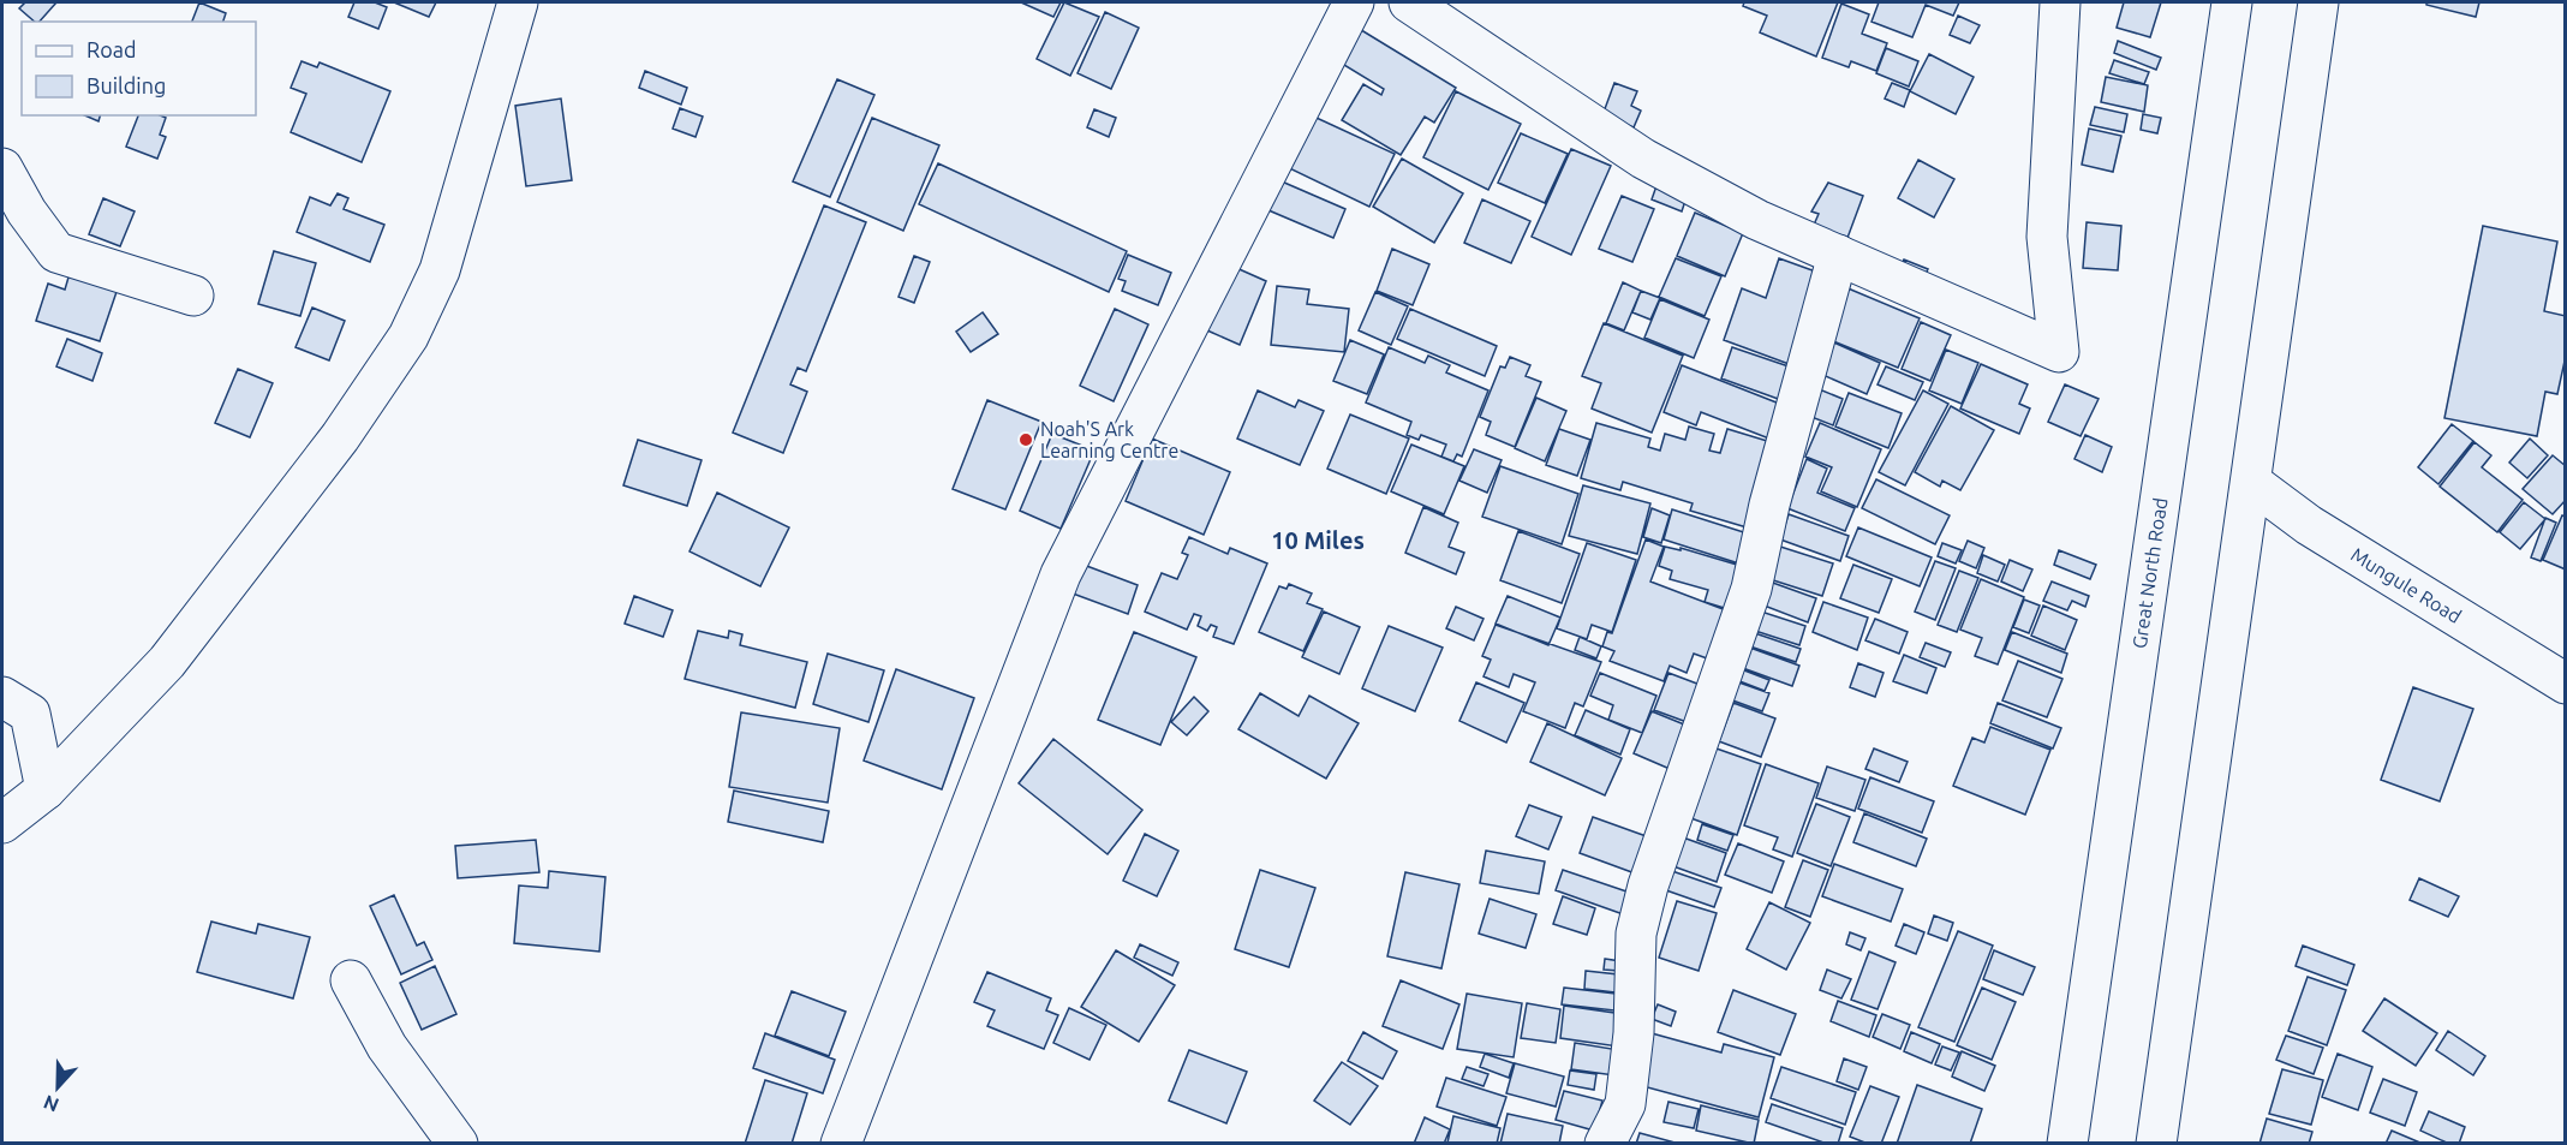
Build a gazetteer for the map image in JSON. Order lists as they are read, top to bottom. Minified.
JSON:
{"streets":{"main road":["Great North Road","Mungule Road"]},"districts":["10 Miles"],"places":["Noah'S Ark Learning Centre"],"legend":["Road","Building"],"north":"bottom"}
